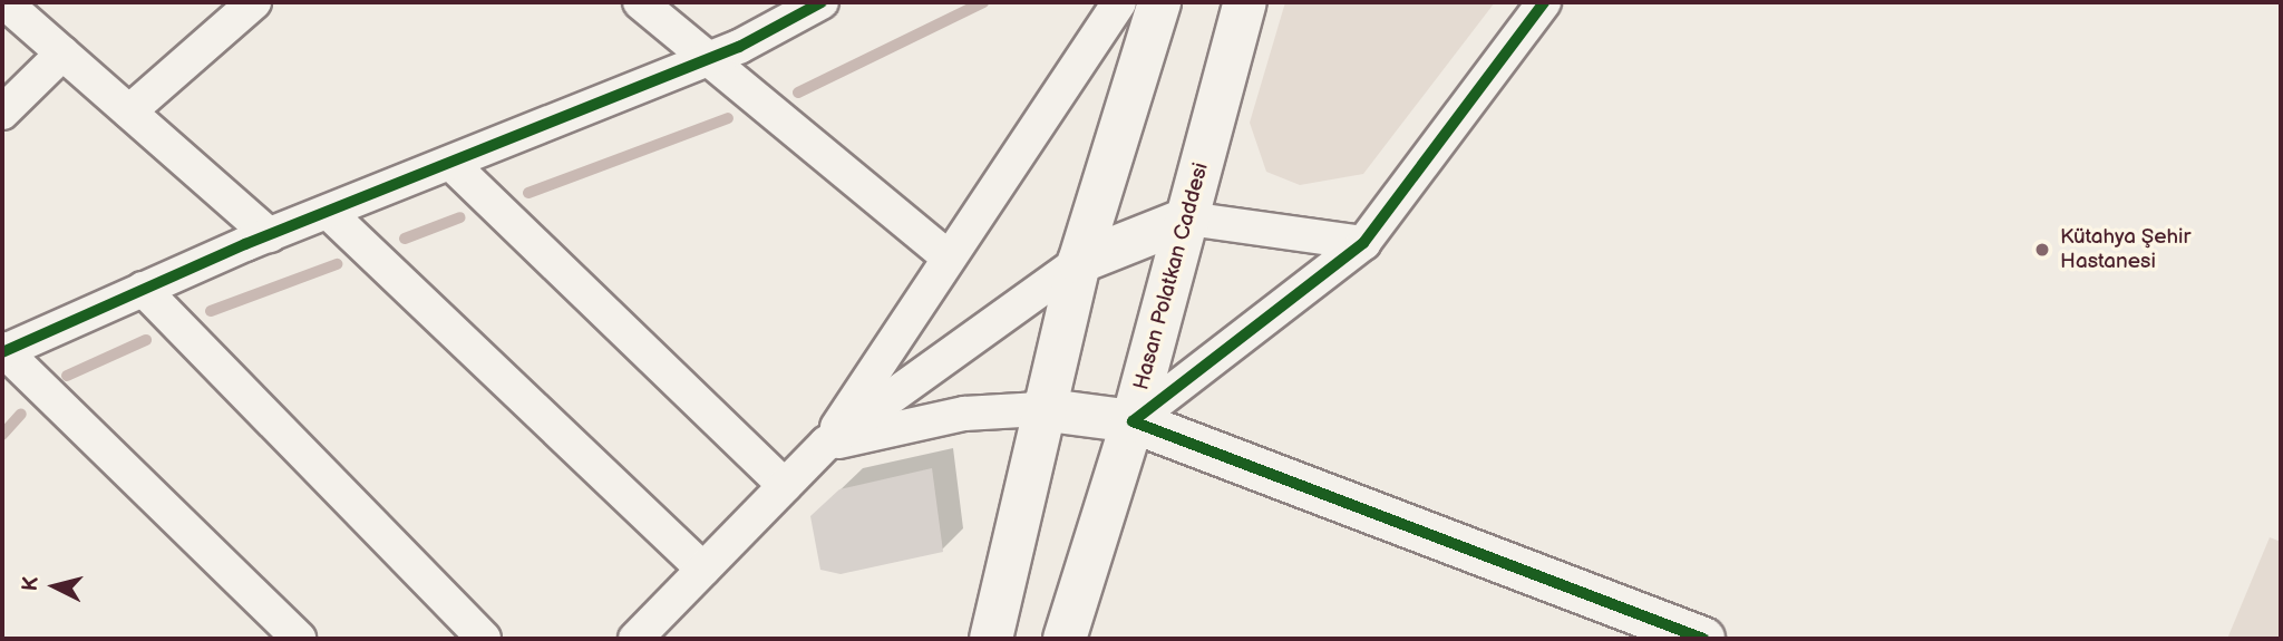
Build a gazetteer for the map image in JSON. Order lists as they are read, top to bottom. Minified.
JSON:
{"streets":{"main road":["Hasan Polatkan Caddesi"]},"places":["Kütahya Şehir Hastanesi"],"north":"left"}
